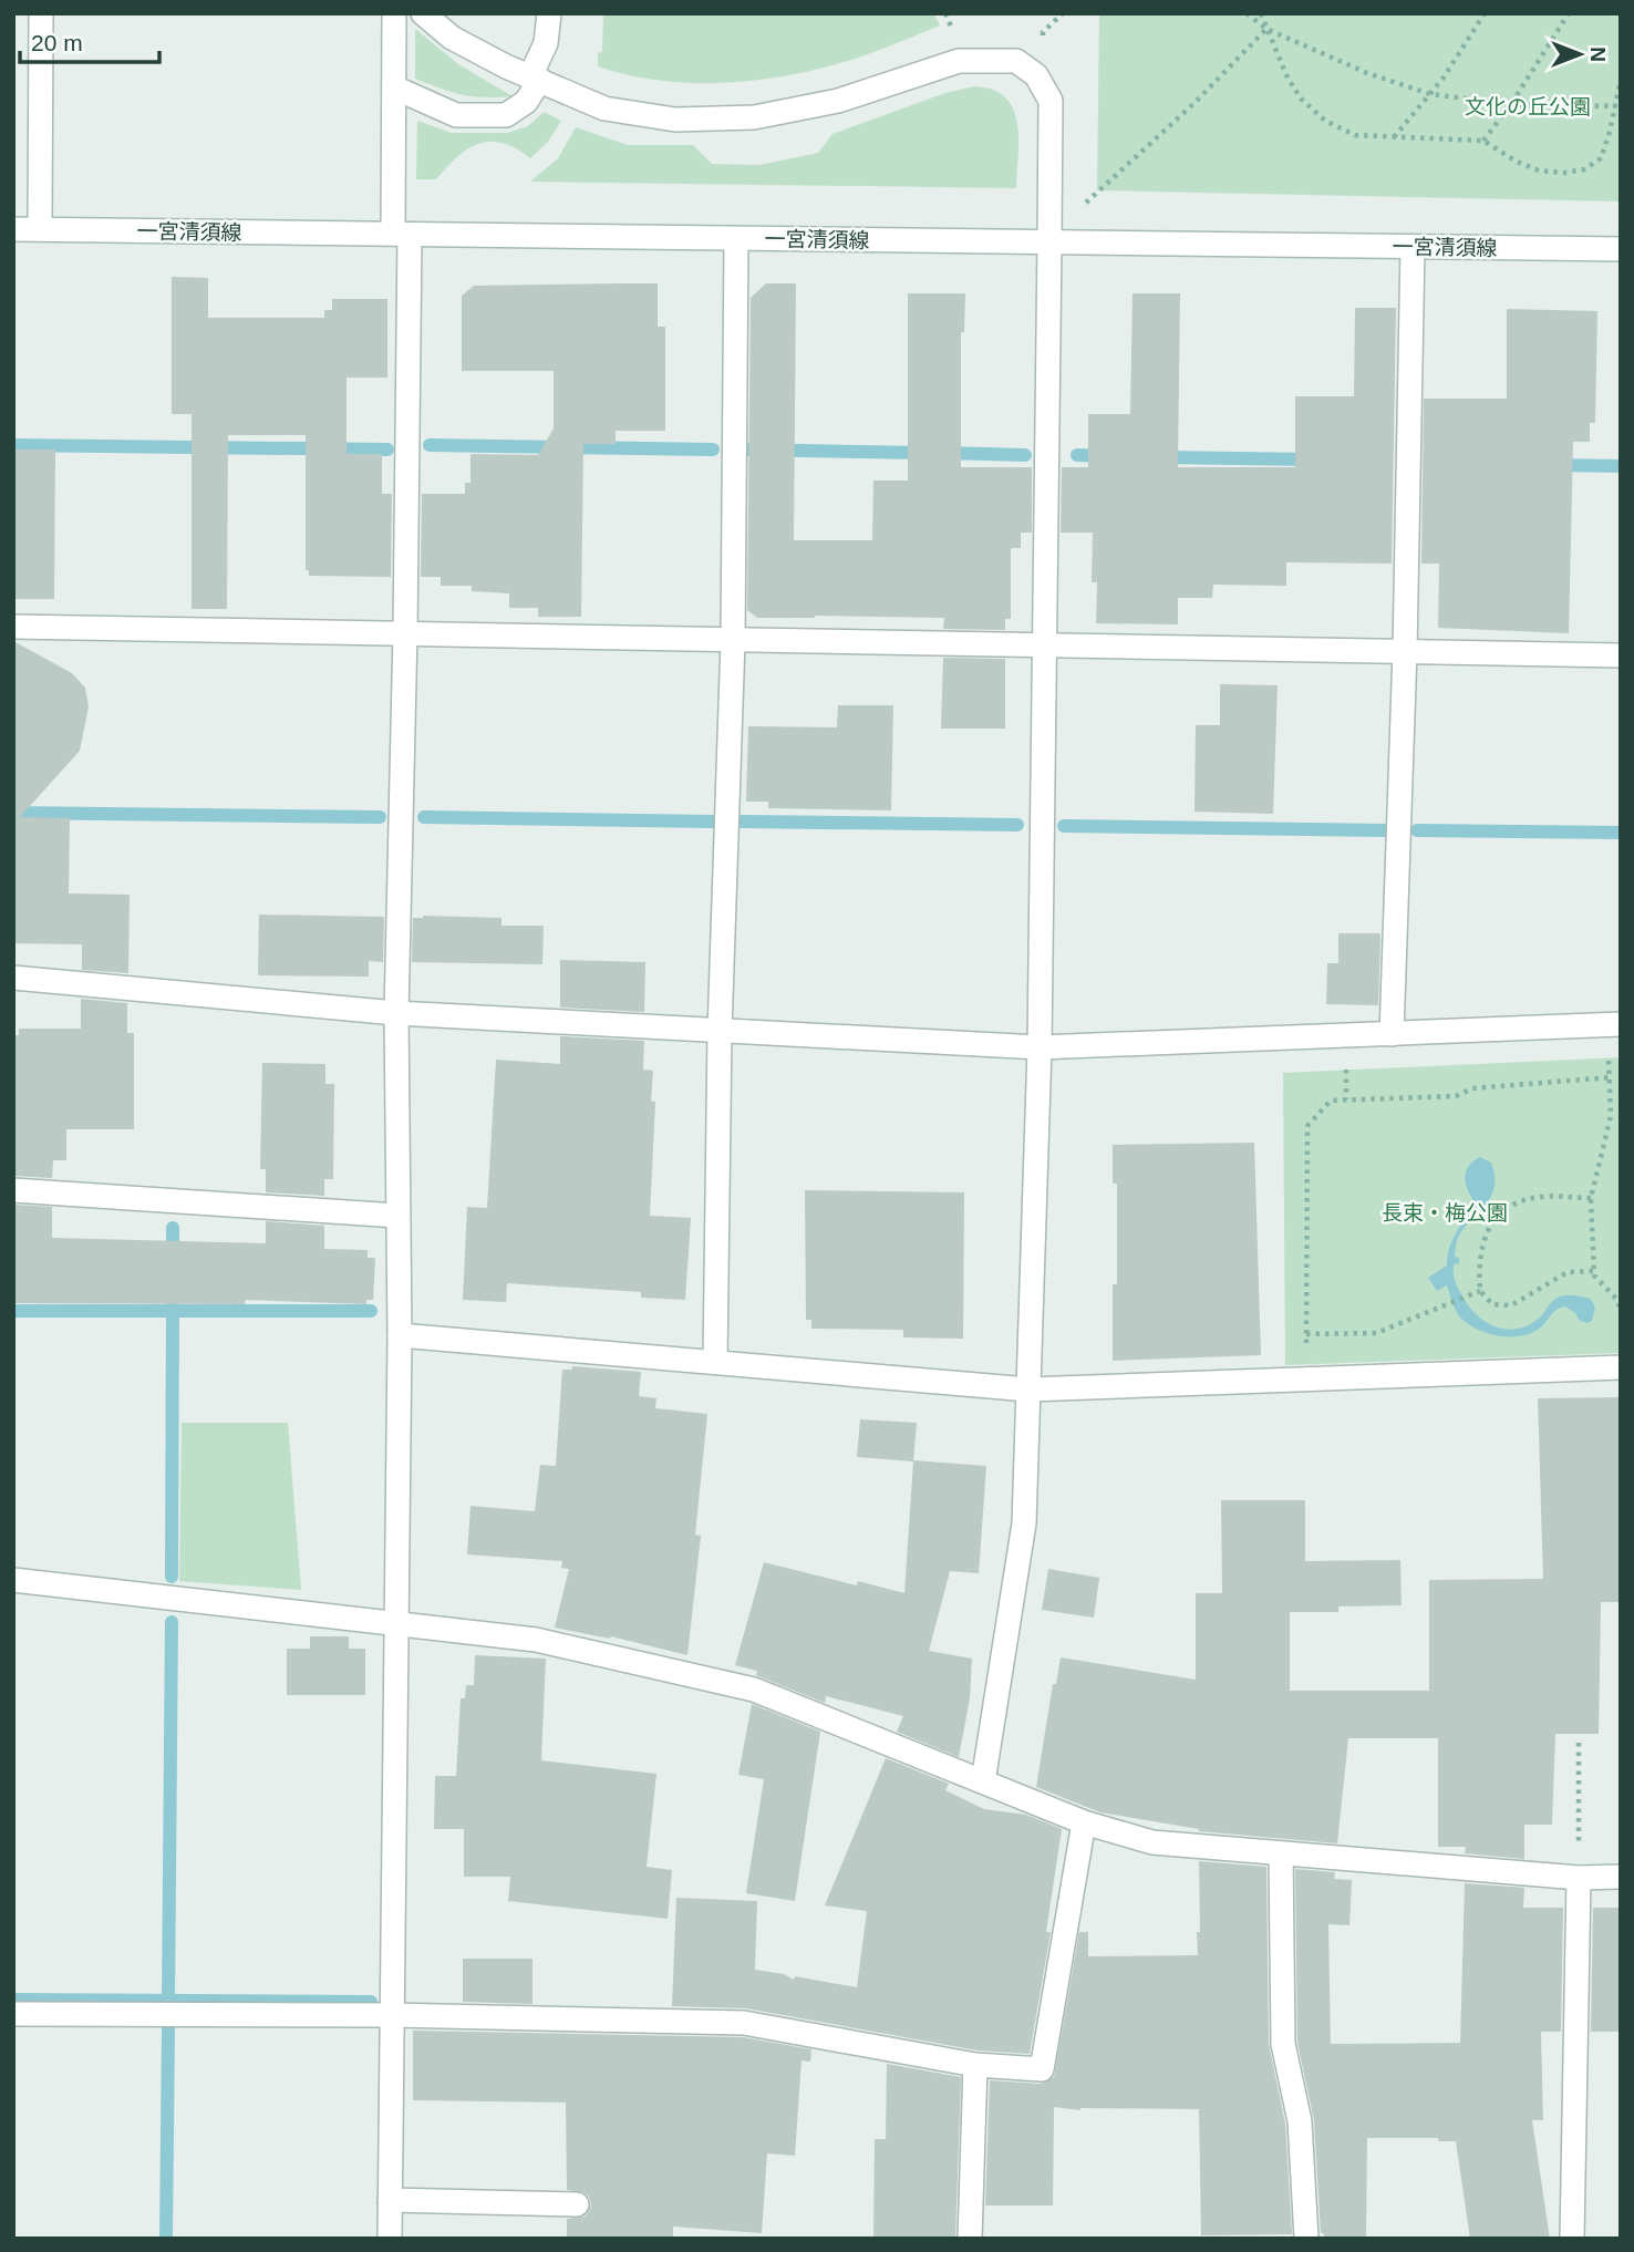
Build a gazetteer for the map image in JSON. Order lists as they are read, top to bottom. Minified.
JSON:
{"streets":{"street":["一宮清須線"]},"parks":["文化の丘公園","長束・梅公園"],"scale_bar":"20 m","north":"right"}
